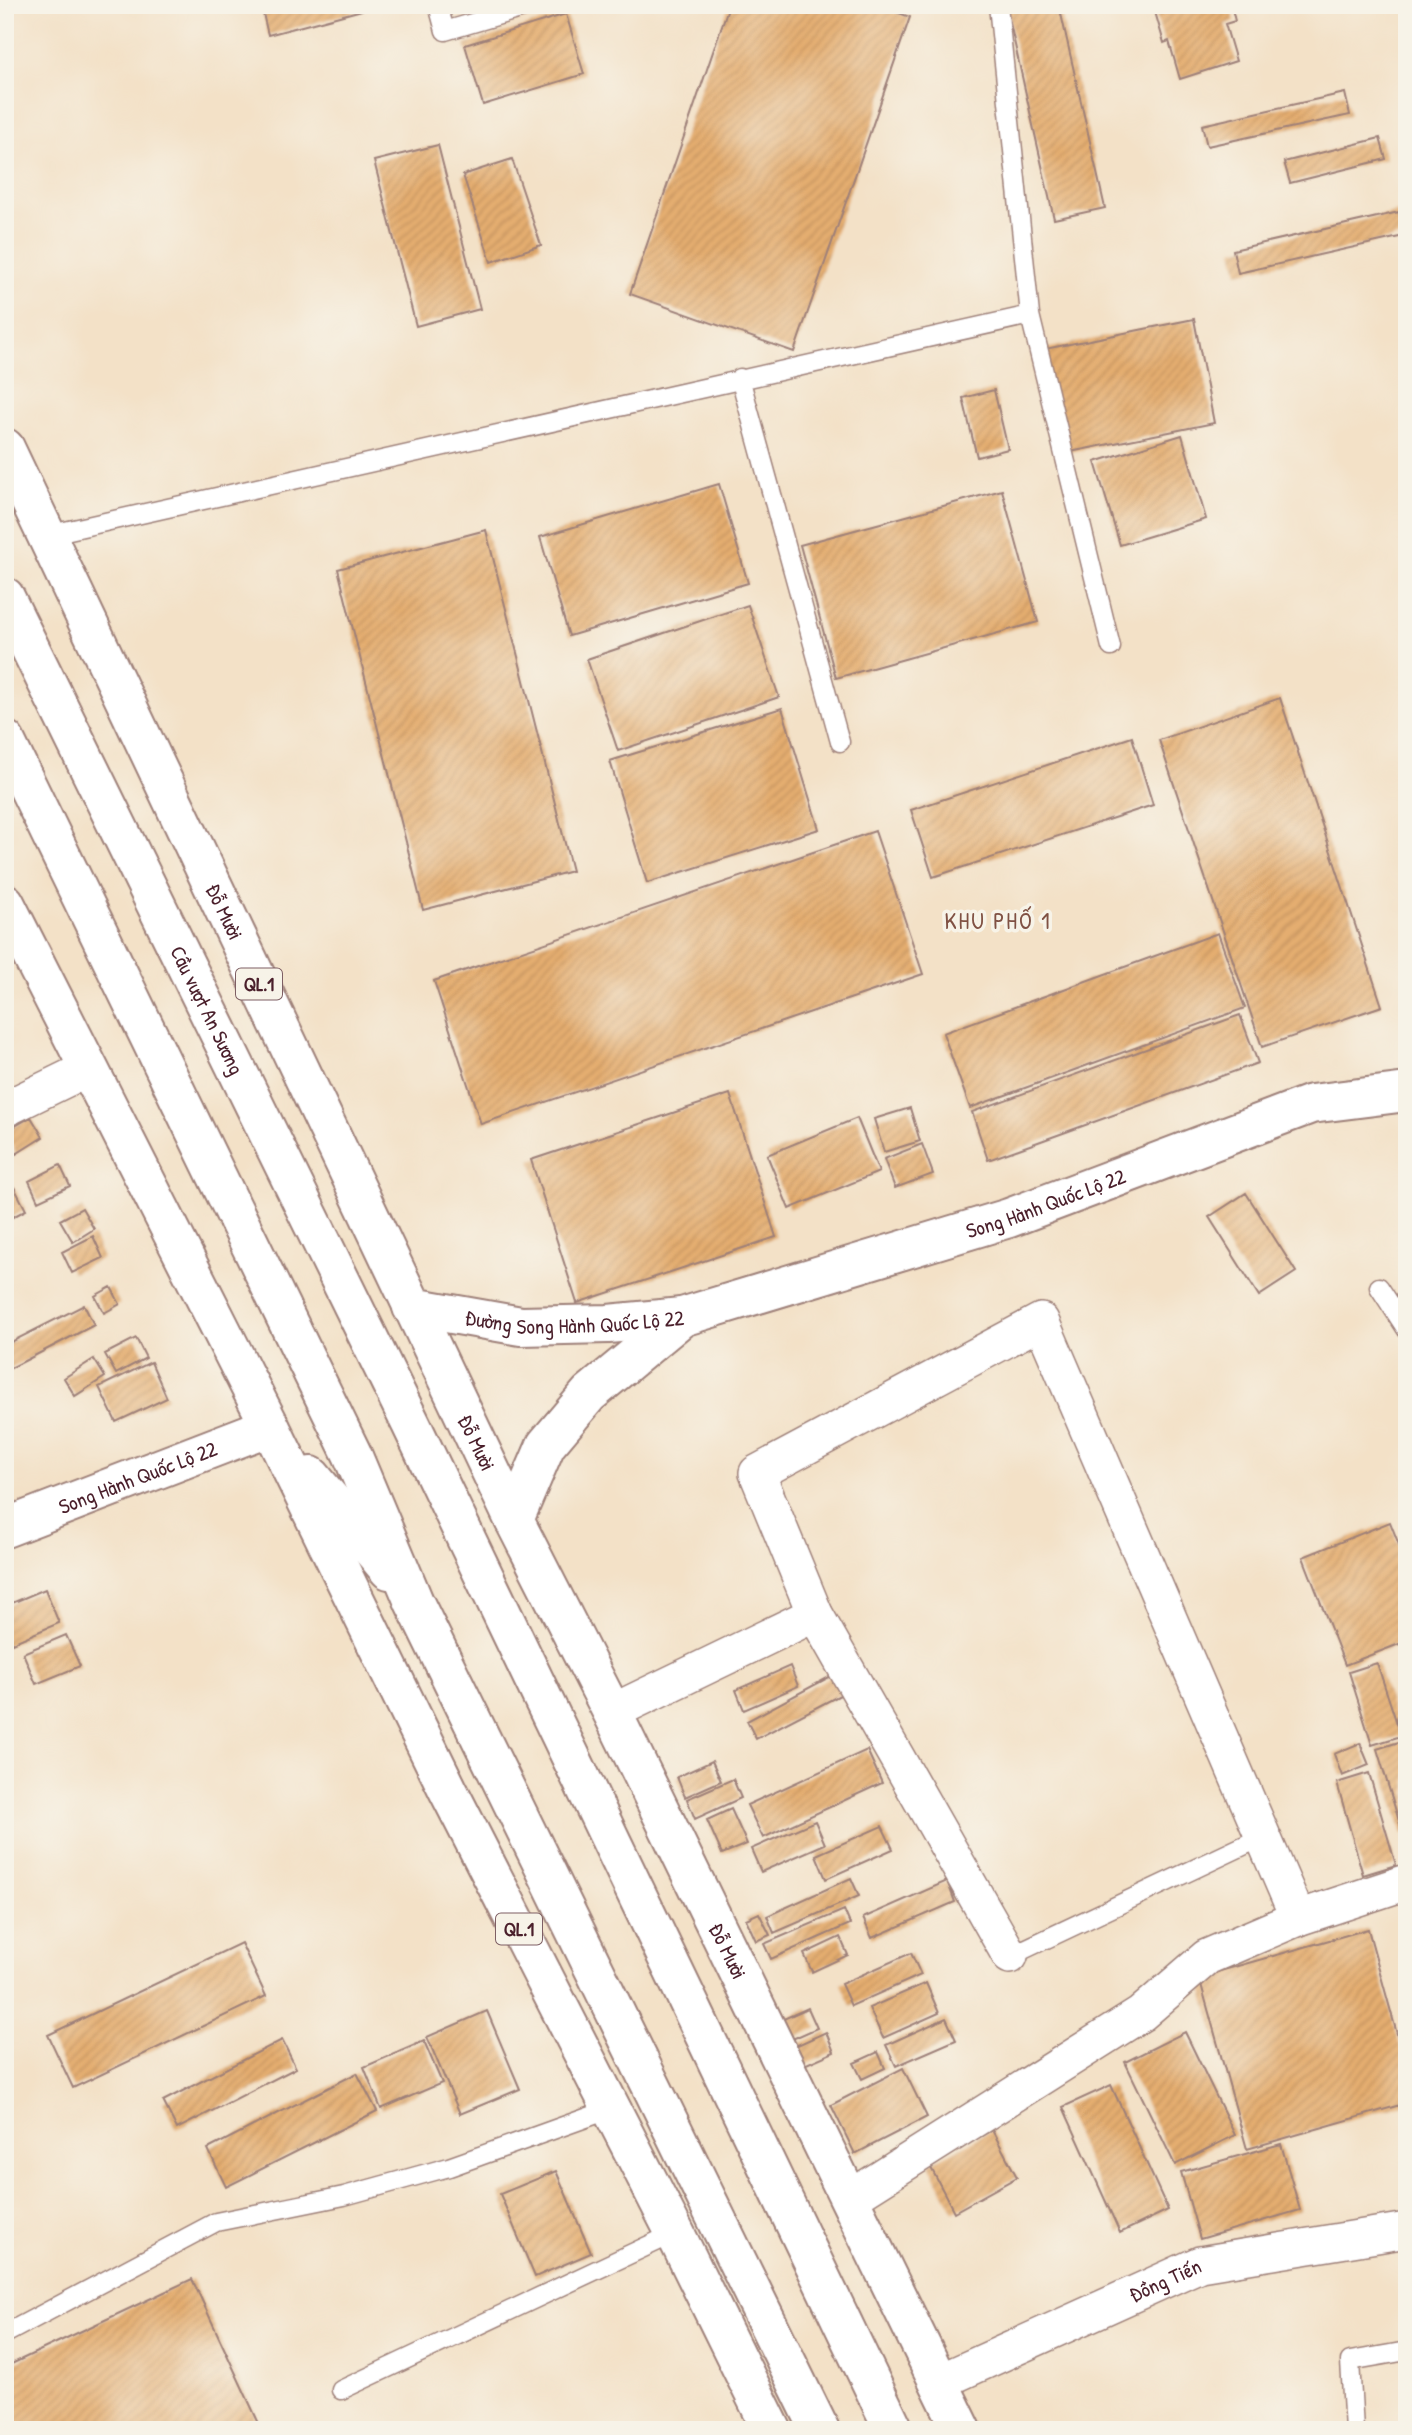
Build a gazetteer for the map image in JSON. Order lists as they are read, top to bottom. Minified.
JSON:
{"streets":{"main road":["Đỗ Mười","QL.1","Cầu vượt An Sương","Song Hành Quốc Lộ 22","Đường Song Hành Quốc Lộ 22"],"street":["Đồng Tiến"]},"crossings":[["Đỗ Mười","QL.1"],["Đỗ Mười","Đường Song Hành Quốc Lộ 22"],["Đỗ Mười","Đồng Tiến"],["QL.1","Cầu vượt An Sương"],["QL.1","Song Hành Quốc Lộ 22"],["QL.1","Đường Song Hành Quốc Lộ 22"],["Song Hành Quốc Lộ 22","Đường Song Hành Quốc Lộ 22"]],"districts":["KHU PHỐ 1"]}
